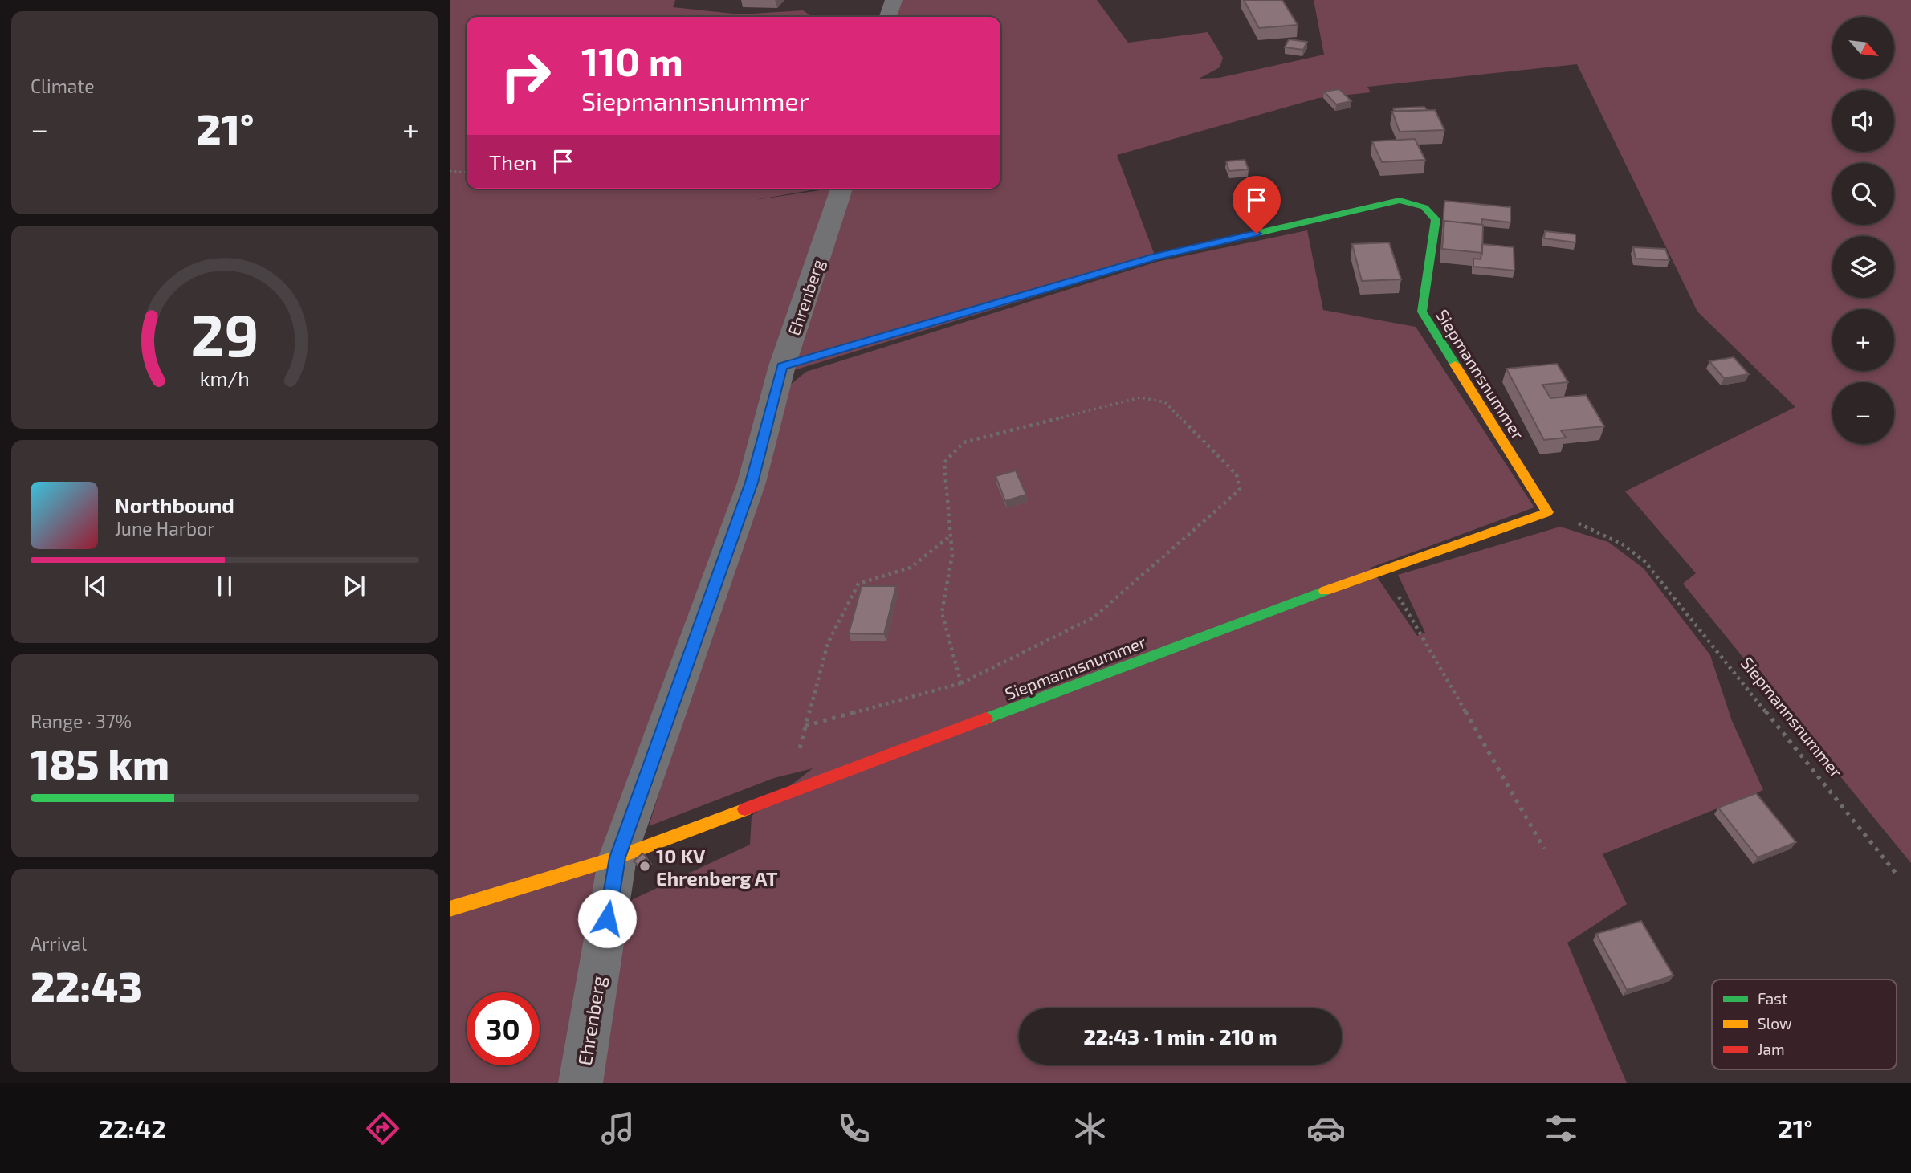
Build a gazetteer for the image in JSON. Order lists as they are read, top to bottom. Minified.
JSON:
{"streets":{"street":["Ehrenberg","Siepmannsnummer"]},"crossings":[["Ehrenberg","Siepmannsnummer"]],"places":["10 KV Ehrenberg AT"],"legend":["Fast","Slow","Jam"],"north":"bottom right","page":{"tile":["Climate",["Range · 37%","185 km"],["Arrival","22:43"]],"map_buttons":["+","−"],"turn":["110 m","Siepmannsnummer"],"heat":["−","21°","+"],"then":"Then","song":["Northbound","June Harbor"],"limit":"30","trip":"22:43 · 1 min · 210 m","tabs":["22:42","21°"],"gauge":["29","km/h"]}}
